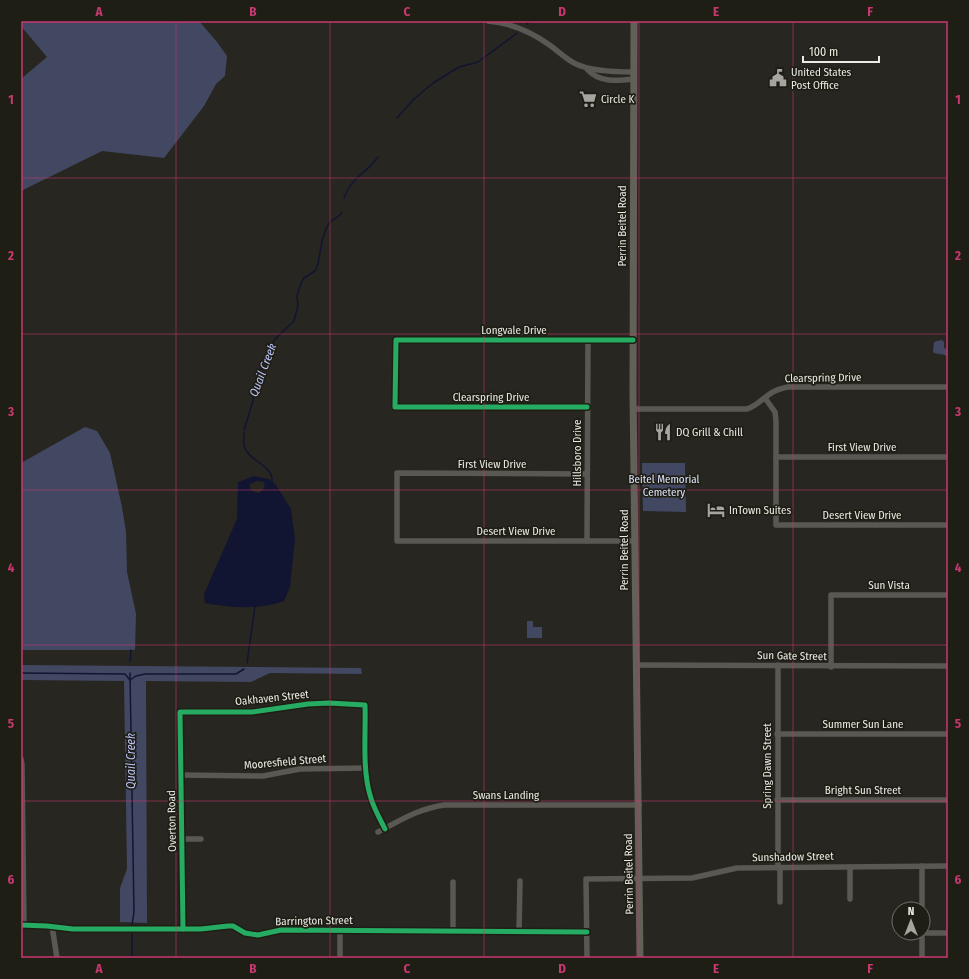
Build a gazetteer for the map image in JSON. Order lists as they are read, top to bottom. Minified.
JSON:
{"streets":{"main road":["Perrin Beitel Road"],"street":["Longvale Drive","Clearspring Drive","First View Drive","Hillsboro Drive","Desert View Drive","Sun Vista","Sun Gate Street","Oakhaven Street","Summer Sun Lane","Mooresfield Street","Spring Dawn Street","Bright Sun Street","Swans Landing","Overton Road","Sunshadow Street","Barrington Street"]},"crossings":[["Perrin Beitel Road","Longvale Drive"],["Perrin Beitel Road","Clearspring Drive"],["Perrin Beitel Road","Desert View Drive"],["Perrin Beitel Road","Sun Gate Street"],["Perrin Beitel Road","Swans Landing"],["Perrin Beitel Road","Sunshadow Street"],["Longvale Drive","Clearspring Drive"],["Longvale Drive","Hillsboro Drive"],["Clearspring Drive","Hillsboro Drive"],["First View Drive","Hillsboro Drive"],["First View Drive","Desert View Drive"],["Hillsboro Drive","Desert View Drive"],["Sun Vista","Sun Gate Street"],["Sun Gate Street","Spring Dawn Street"],["Oakhaven Street","Mooresfield Street"],["Oakhaven Street","Overton Road"],["Summer Sun Lane","Spring Dawn Street"],["Mooresfield Street","Overton Road"],["Spring Dawn Street","Bright Sun Street"],["Spring Dawn Street","Sunshadow Street"],["Overton Road","Barrington Street"],["Sunshadow Street","Barrington Street"]],"water":["Quail Creek"],"parks":["Beitel Memorial Cemetery"],"places":{"public building":["United States Post Office"],"supermarket":["Circle K"],"restaurant":["DQ Grill & Chill"],"hotel":["InTown Suites"]},"scale_bar":"100 m","north":"top","grid":{"columns":["A","B","C","D","E","F"],"rows":["1","2","3","4","5","6"]}}
